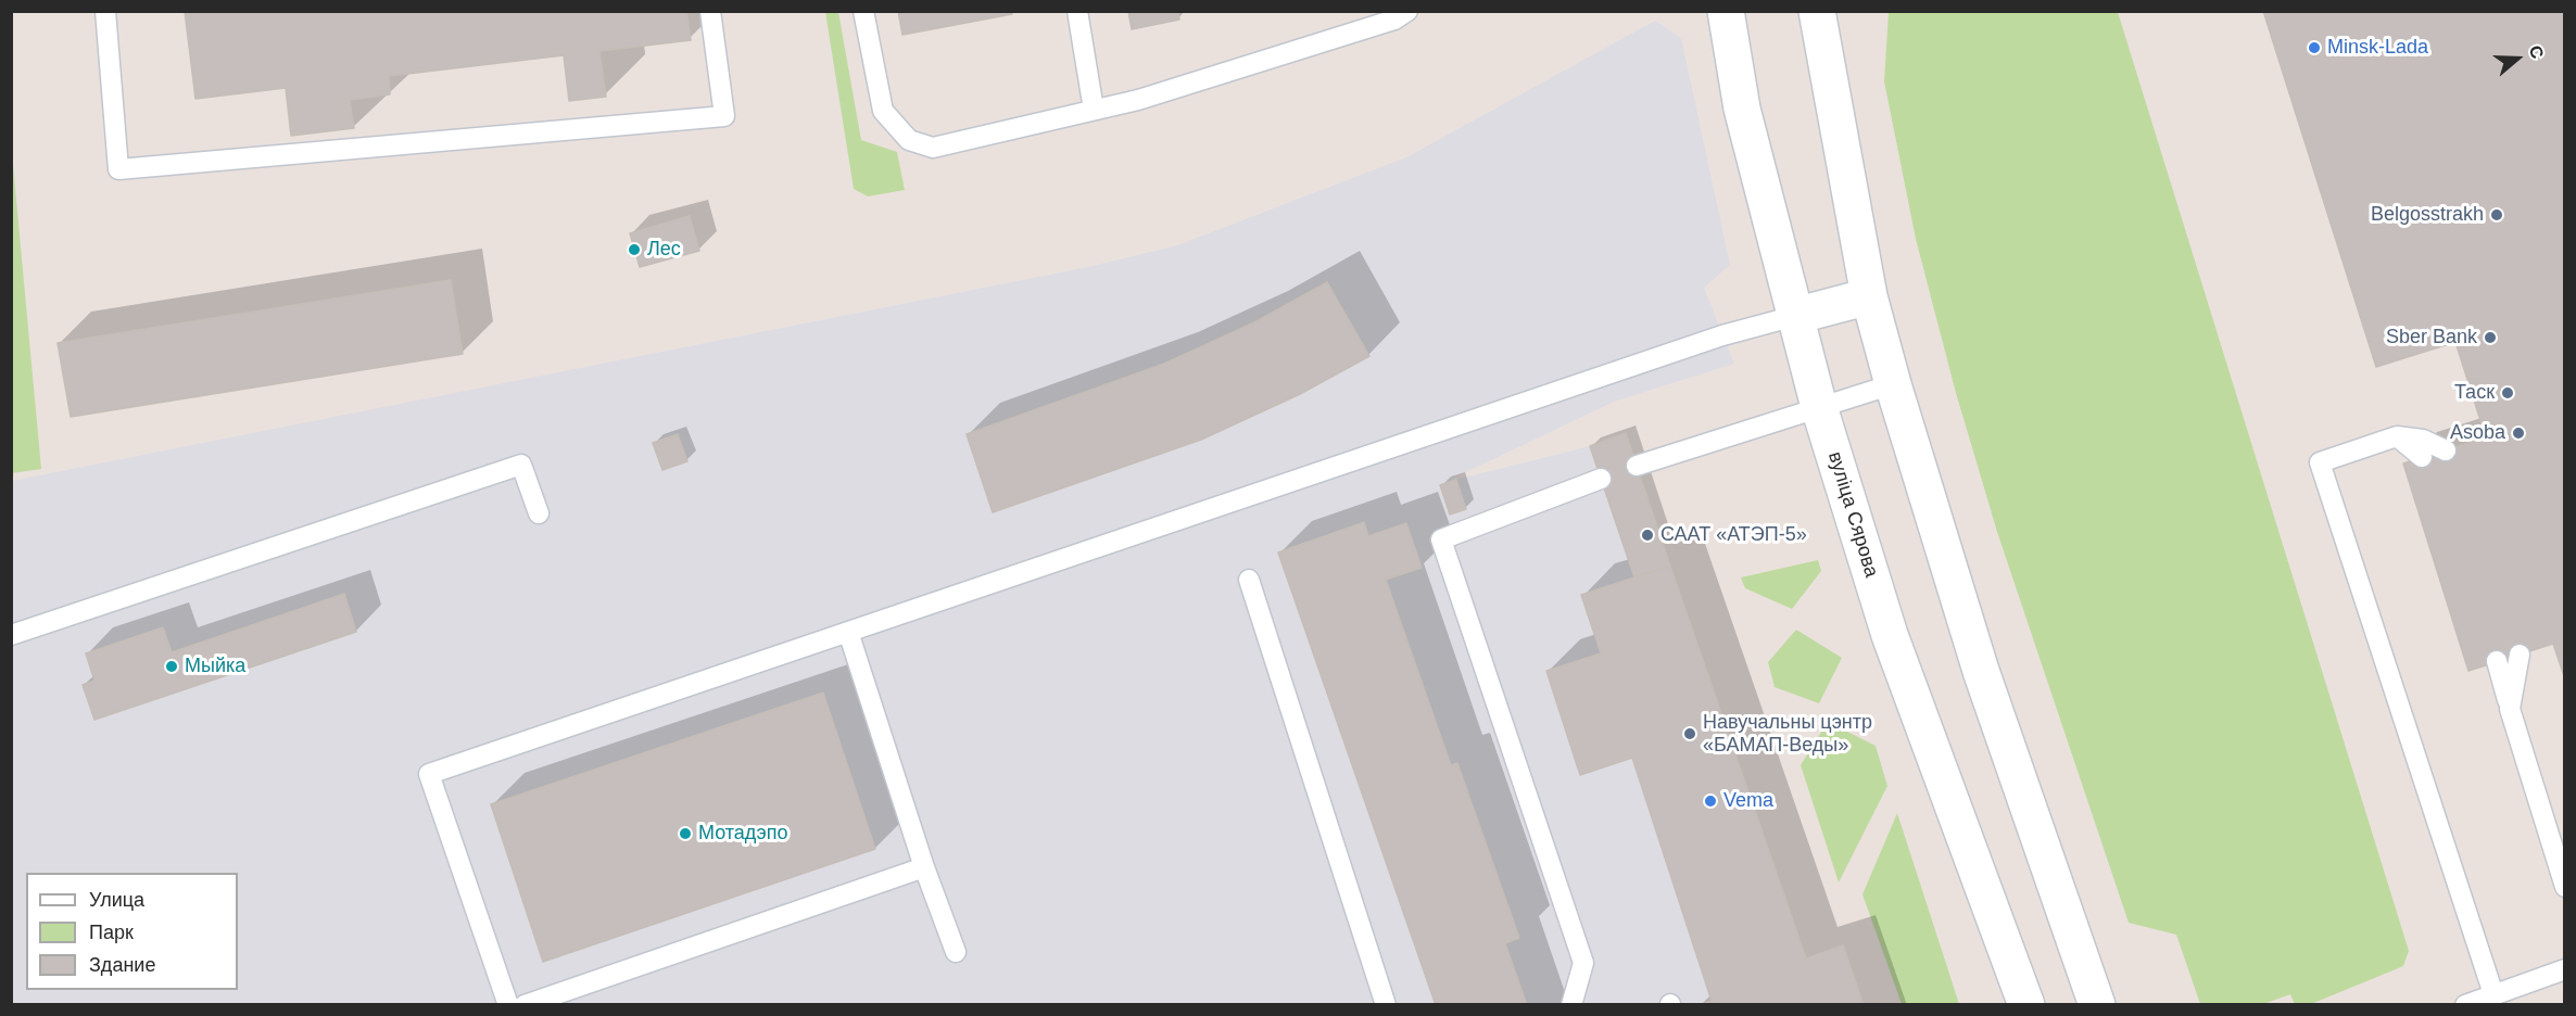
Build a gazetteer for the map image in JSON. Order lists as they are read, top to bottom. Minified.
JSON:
{"streets":{"street":["вуліца Сярова"]},"places":["Minsk-Lada","Belgosstrakh","Лес","Sber Bank","Таск","Asoba","СААТ «АТЭП-5»","Мыйка","Навучальны цэнтр «БАМАП-Веды»","Vema","Мотадэпо"],"legend":["Улица","Парк","Здание"],"north":"right"}
